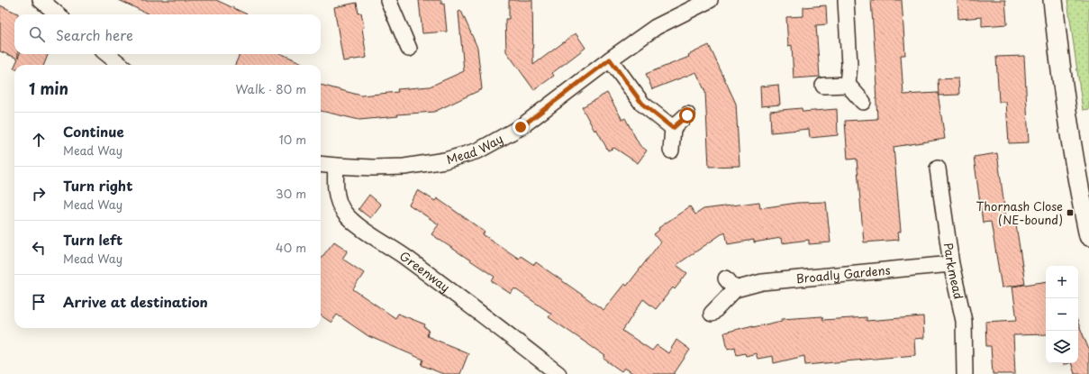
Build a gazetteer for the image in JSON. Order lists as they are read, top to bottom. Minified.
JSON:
{"streets":{"street":["Mead Way","Greenway","Parkmead","Broadly Gardens"]},"crossings":[["Mead Way","Greenway"],["Parkmead","Broadly Gardens"]],"places":{"transit":["Thornash Close (NE-bound)"]},"page":{"search":"Search here","heading":["1 min","Walk · 80 m"],"list":[["Continue","Mead Way","10 m"],["Turn right","Mead Way","30 m"],["Turn left","Mead Way","40 m"],"Arrive at destination"],"map_buttons":["+","−"]}}
